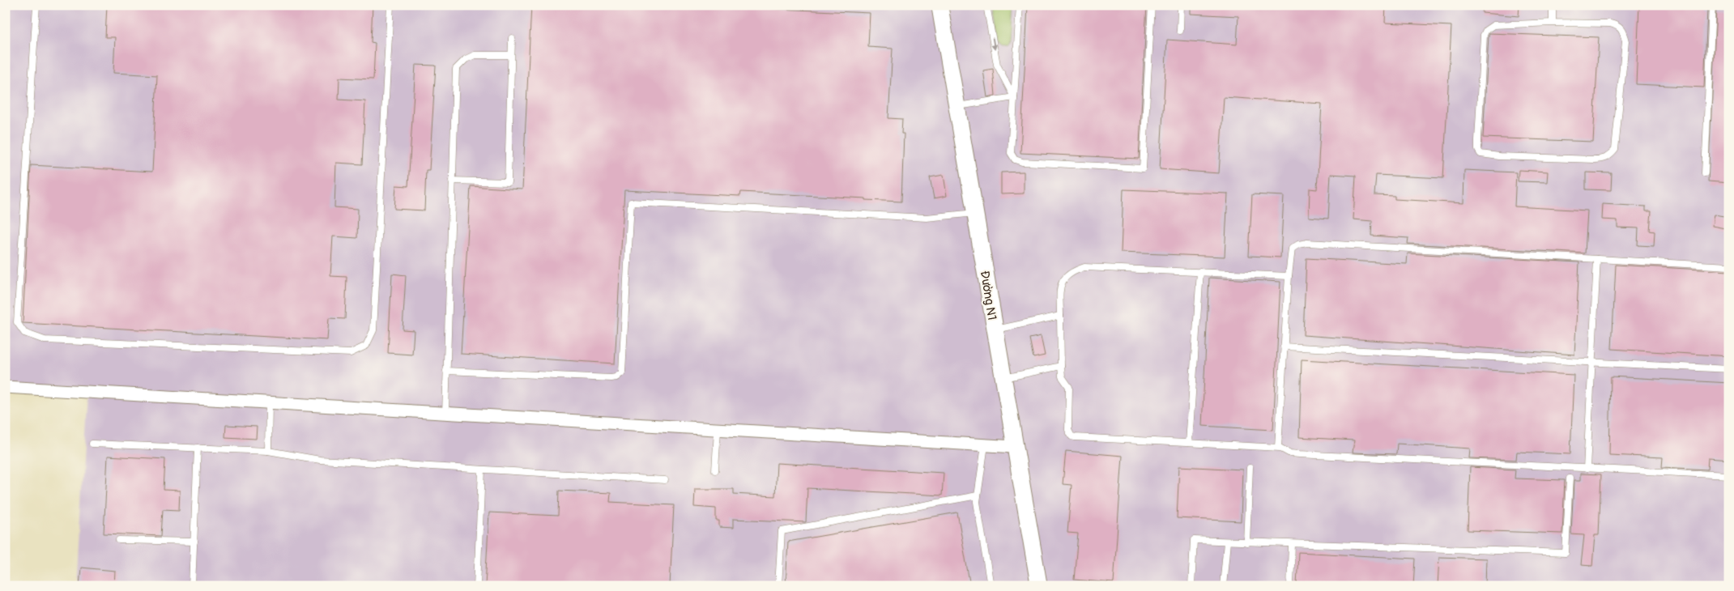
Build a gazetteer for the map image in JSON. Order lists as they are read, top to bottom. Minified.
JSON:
{"streets":{"street":["Đường N1"]}}
